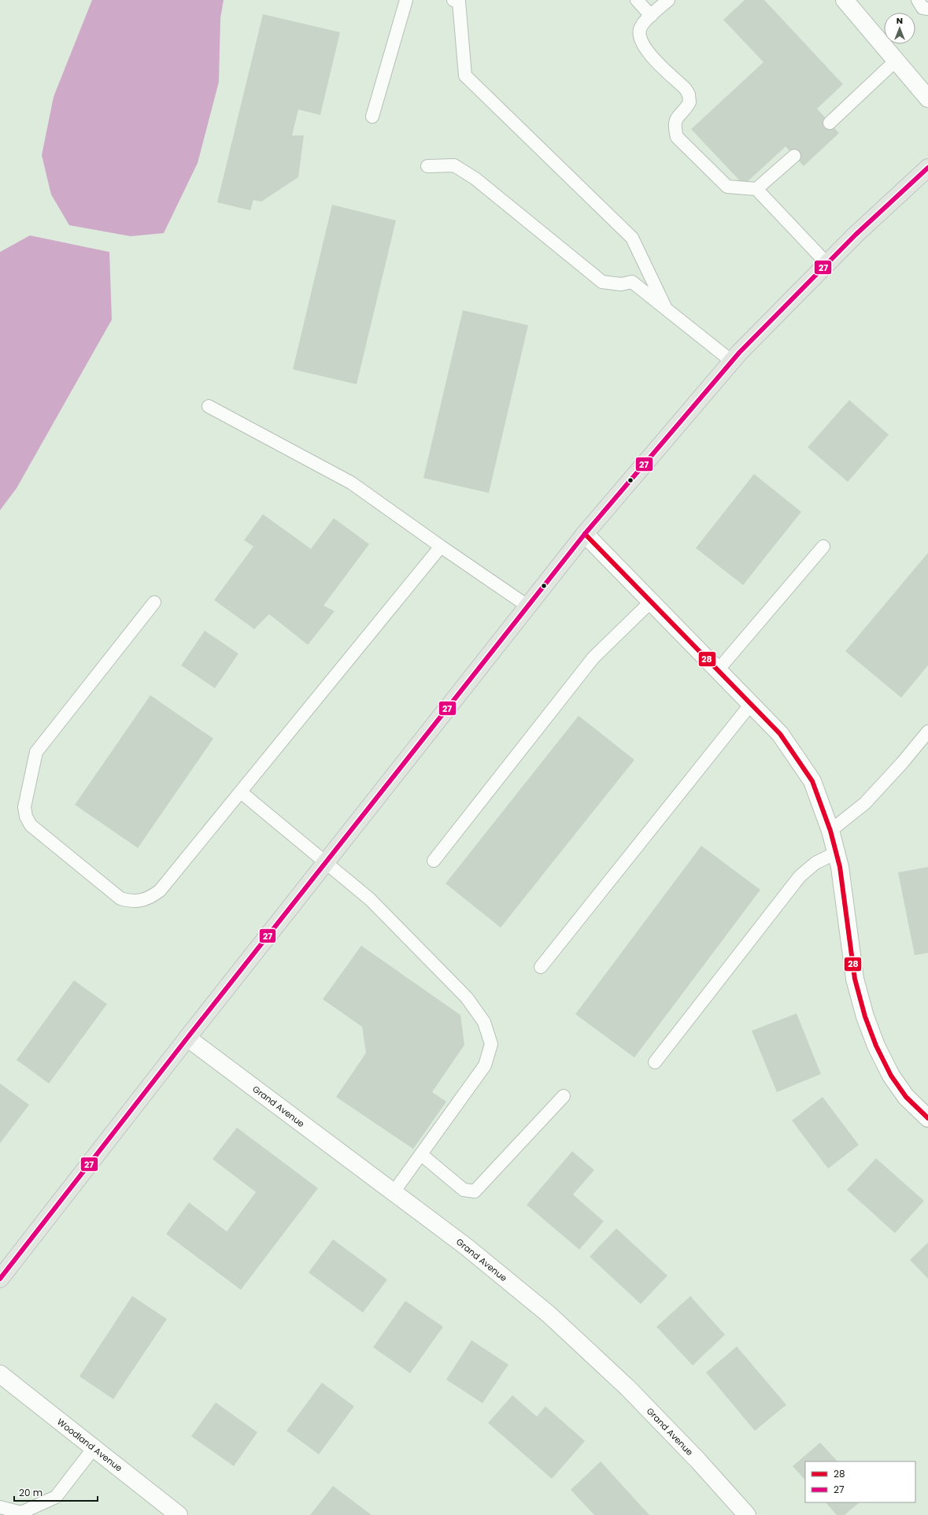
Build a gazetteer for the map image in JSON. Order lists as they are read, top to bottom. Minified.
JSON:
{"streets":{"street":["Grand Avenue","Woodland Avenue"]},"lines":["transit line 27","transit line 28"],"legend":["28","27"],"scale_bar":"20 m","north":"top"}
